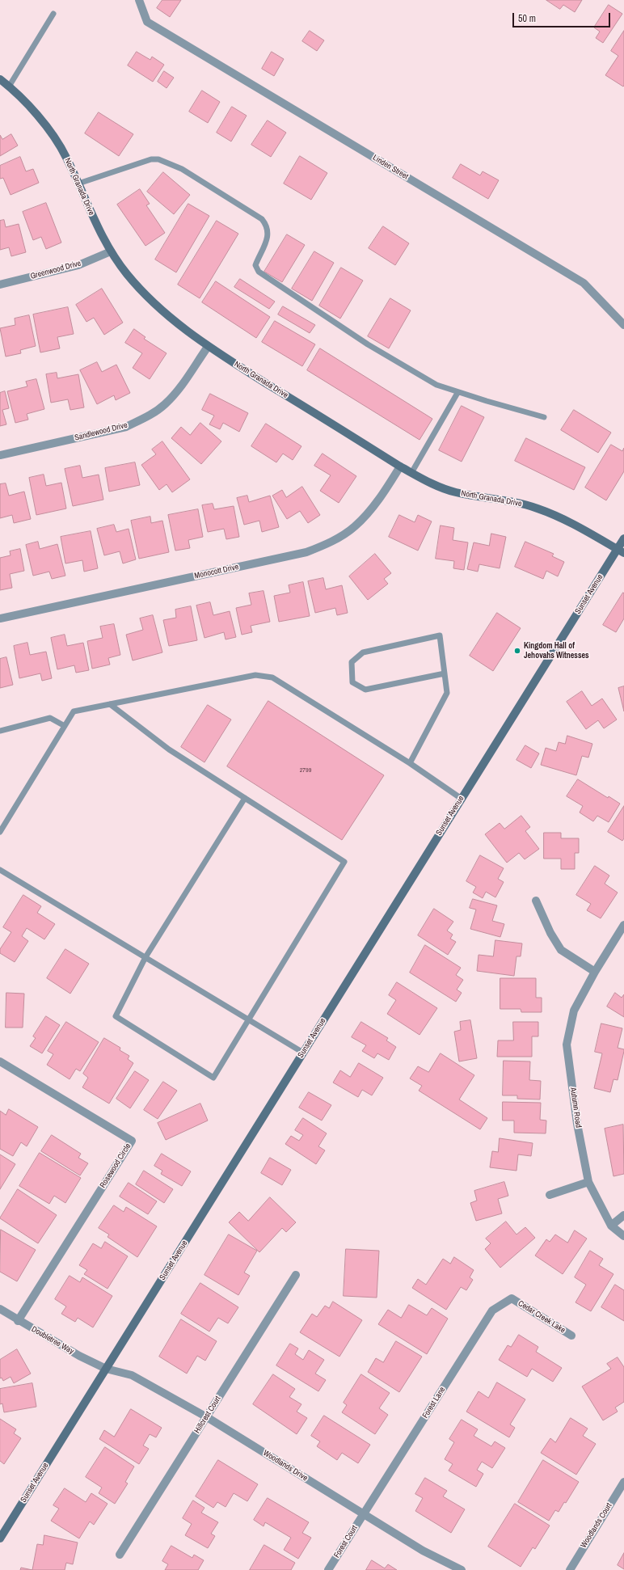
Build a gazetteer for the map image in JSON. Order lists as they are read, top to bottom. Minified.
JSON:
{"streets":{"main road":["North Granada Drive","Sunset Avenue"],"street":["Linden Street","Greenwood Drive","Sandlewood Drive","Monocott Drive","Autumn Road","Rosewood Circle","Cedar Creek Lake","Doubletree Way","Forest Lane","Hillcrest Court","Woodlands Drive","Woodlands Court","Forest Court"]},"crossings":[["North Granada Drive","Greenwood Drive"],["North Granada Drive","Sandlewood Drive"],["North Granada Drive","Monocott Drive"],["North Granada Drive","Sunset Avenue"],["Sunset Avenue","Doubletree Way"],["Sunset Avenue","Woodlands Drive"],["Rosewood Circle","Doubletree Way"],["Cedar Creek Lake","Forest Lane"],["Doubletree Way","Woodlands Drive"],["Forest Lane","Woodlands Drive"],["Forest Lane","Forest Court"],["Hillcrest Court","Woodlands Drive"],["Woodlands Drive","Forest Court"]],"places":["Kingdom Hall of Jehovahs Witnesses"],"house_numbers":["2799"],"scale_bar":"50 m"}
